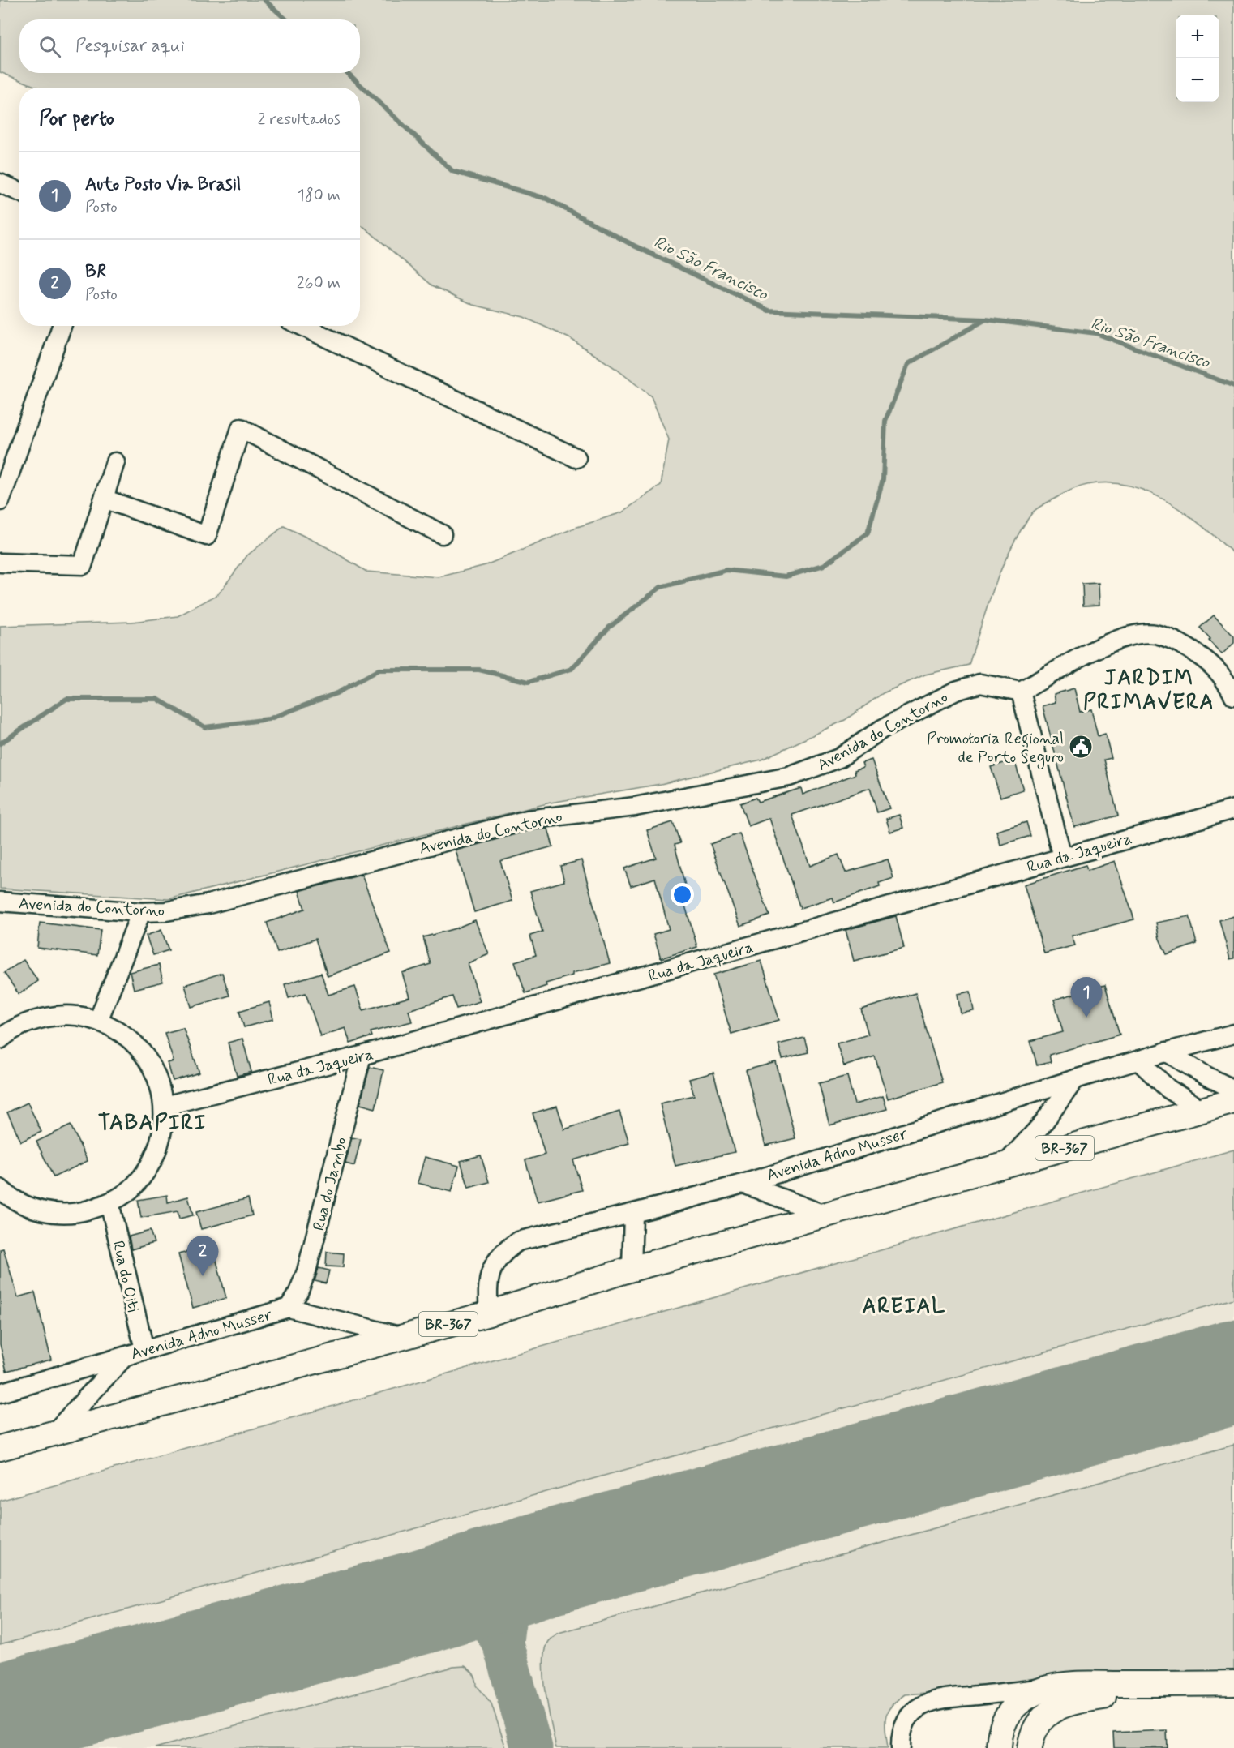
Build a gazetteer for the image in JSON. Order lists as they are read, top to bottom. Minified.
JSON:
{"streets":{"main road":["BR-367"],"street":["Avenida do Contorno","Rua da Jaqueira","Avenida Adno Musser","Rua do Jambo","Rua do Oiti"]},"crossings":[["Rua da Jaqueira","Rua do Jambo"],["BR-367","Avenida Adno Musser"],["Avenida Adno Musser","Rua do Jambo"],["Avenida Adno Musser","Rua do Oiti"]],"districts":["JARDIM PRIMAVERA","TABAPIRI","AREIAL"],"water":["Rio São Francisco"],"places":{"public building":["Promotoria Regional de Porto Seguro"]},"page":{"map_buttons":["+","−"],"search":"Pesquisar aqui","heading":["Por perto","2 resultados"],"list":[{"mark":"1","name":"Auto Posto Via Brasil","note":"Posto","value":"180 m"},{"mark":"2","name":"BR","note":"Posto","value":"260 m"}],"pins":["1","2"]}}
